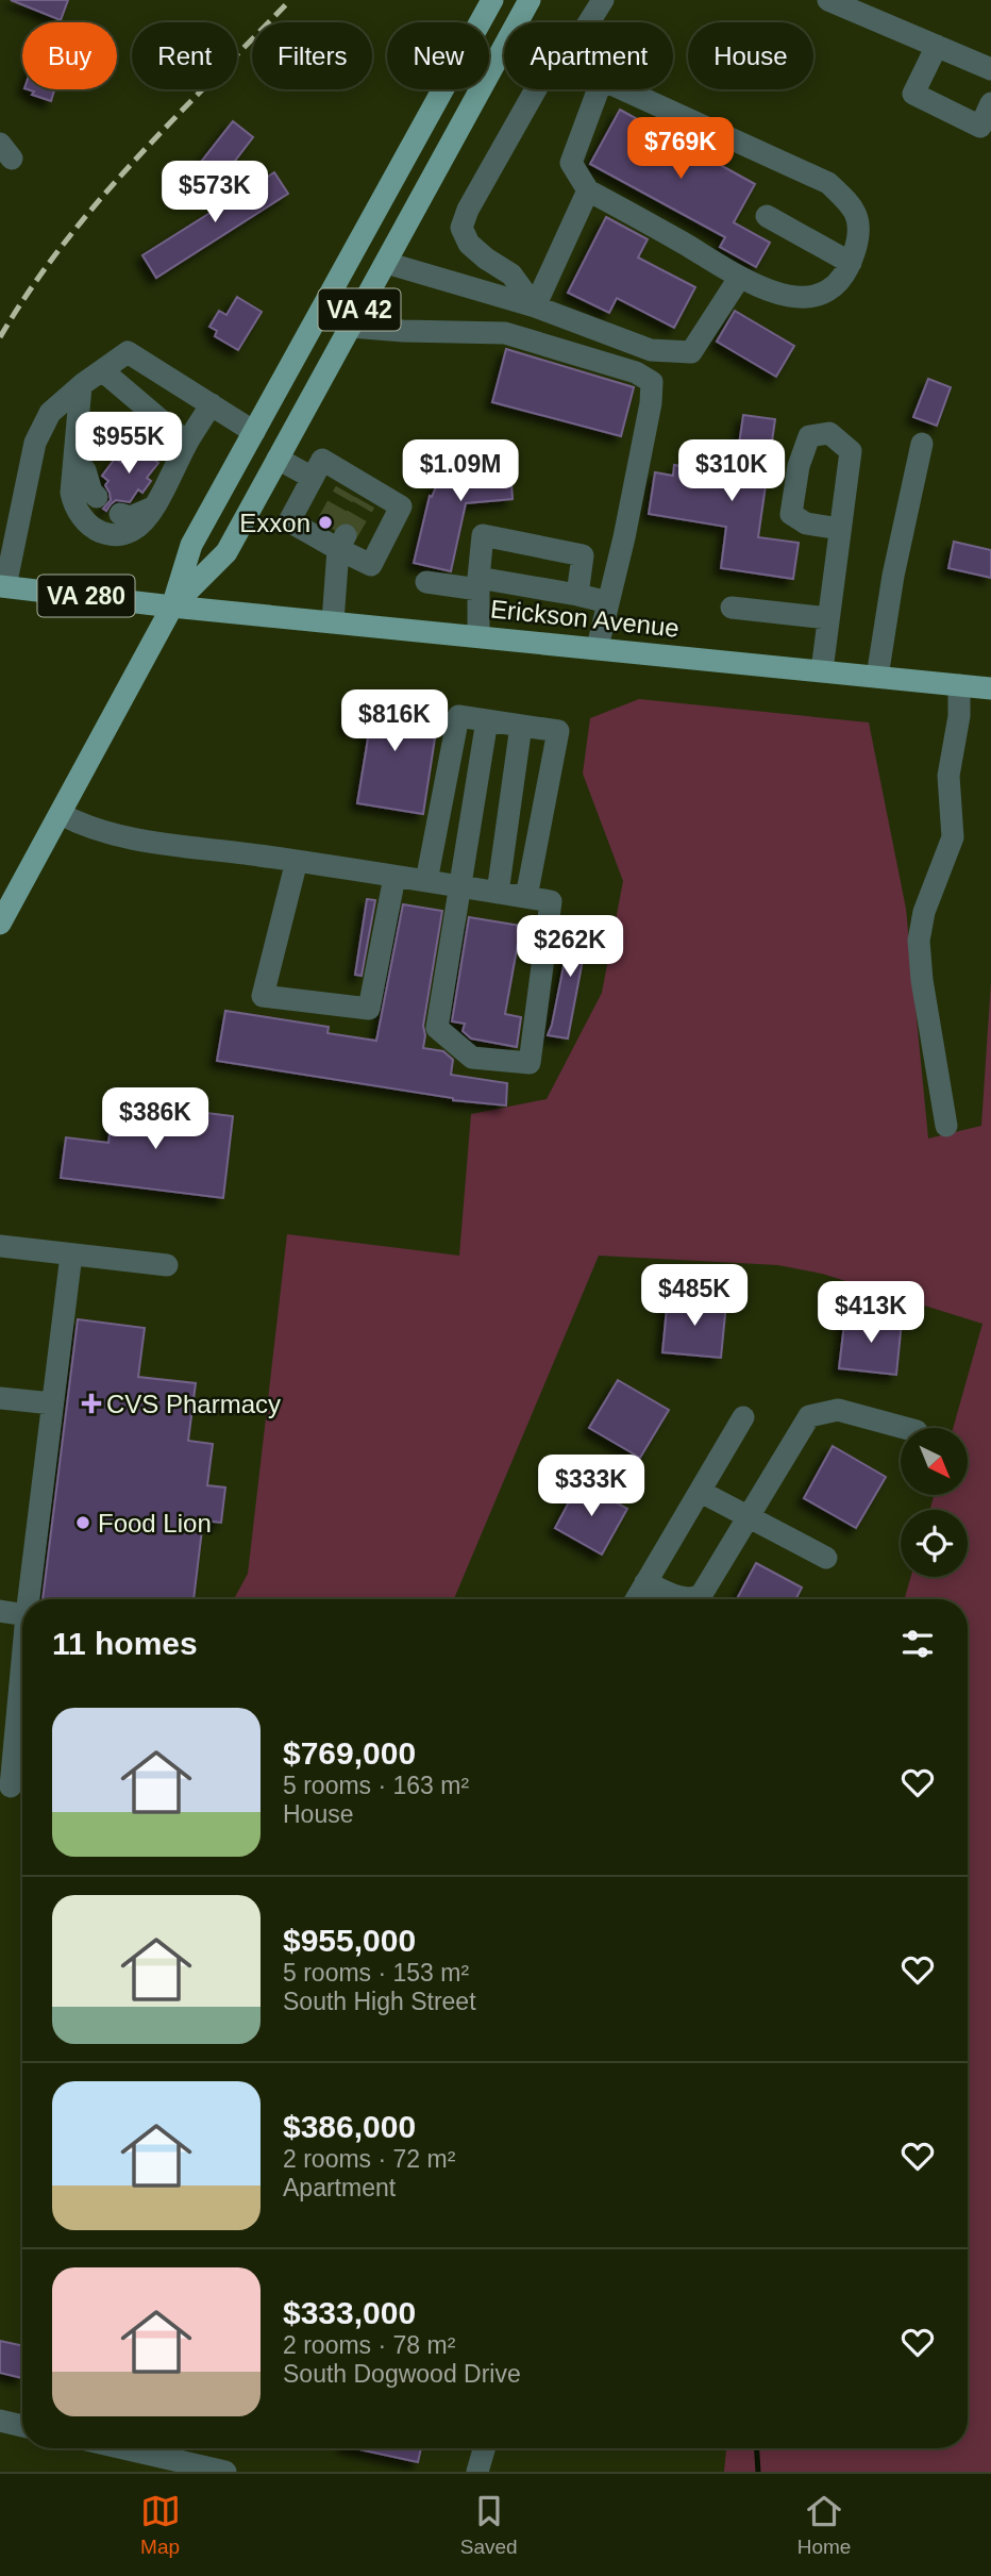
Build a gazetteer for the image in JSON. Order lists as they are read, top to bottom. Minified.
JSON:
{"streets":{"main road":["VA 42","VA 280","Erickson Avenue"]},"crossings":[["VA 42","VA 280"],["VA 42","Erickson Avenue"],["VA 280","Erickson Avenue"]],"places":{"other":["Exxon","Food Lion"],"health":["CVS Pharmacy"]},"north":"bottom right","page":{"chip":["Buy","Rent","Filters","New","Apartment","House"],"price":["$769K","$573K","$955K","$1.09M","$310K","$816K","$262K","$386K","$485K","$413K","$333K"],"heading":"11 homes","list":[{"name":"$769,000","note":"5 rooms · 163 m² · House"},{"name":"$955,000","note":"5 rooms · 153 m² · South High Street"},{"name":"$386,000","note":"2 rooms · 72 m² · Apartment"},{"name":"$333,000","note":"2 rooms · 78 m² · South Dogwood Drive"}],"tabs":["Map","Saved","Home"]}}
